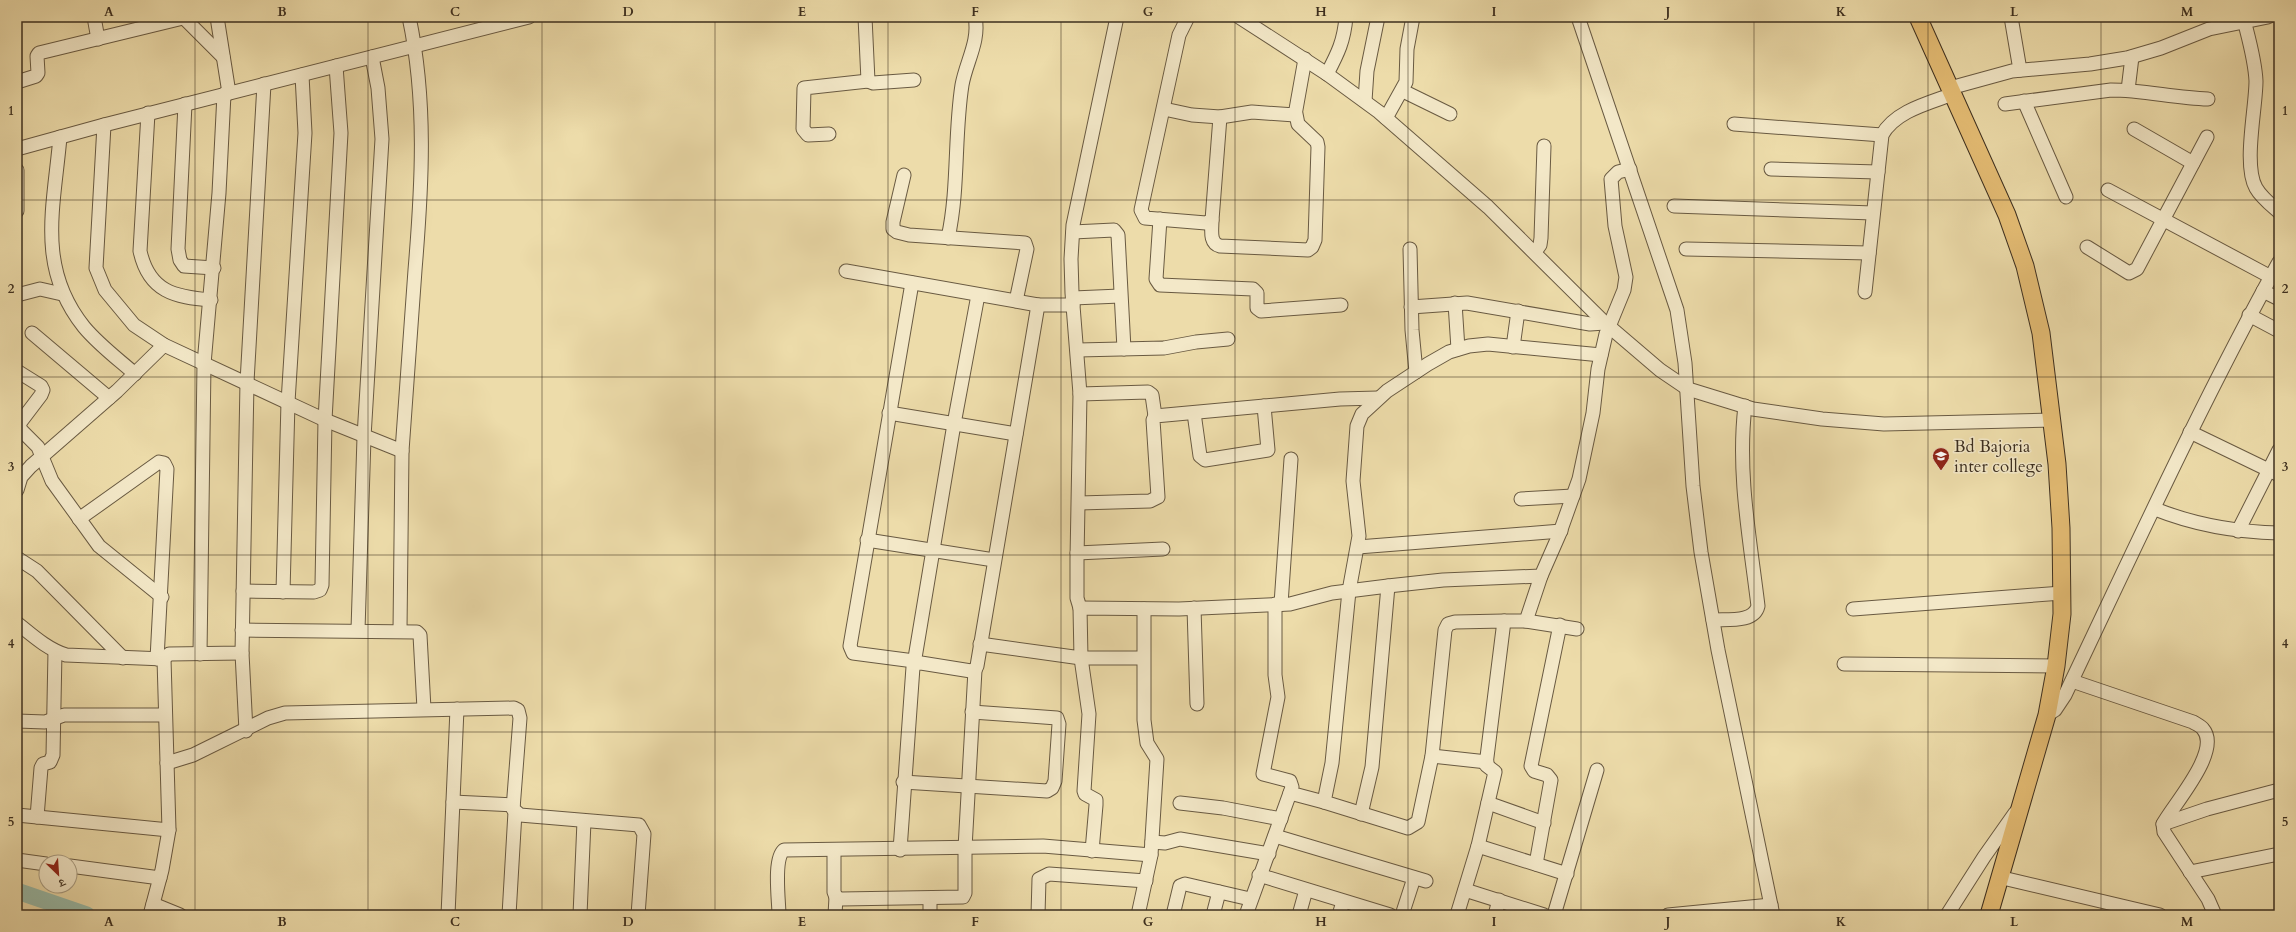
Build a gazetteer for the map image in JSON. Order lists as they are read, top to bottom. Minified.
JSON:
{"places":{"school or university":["Bd Bajoria inter college"]},"north":"bottom right","grid":{"columns":["A","B","C","D","E","F","G","H","I","J","K","L","M"],"rows":["1","2","3","4","5"]}}
